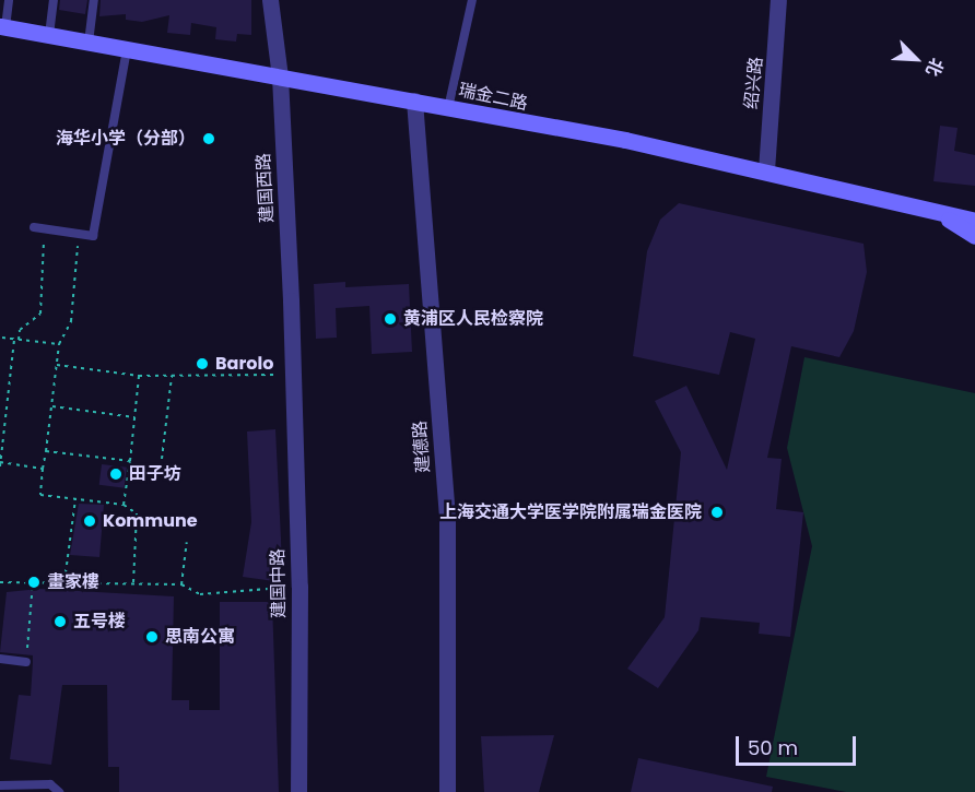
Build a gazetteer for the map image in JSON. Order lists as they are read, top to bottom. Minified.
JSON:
{"streets":{"main road":["瑞金二路"],"street":["绍兴路","建国西路","建德路","建国中路"]},"crossings":[["绍兴路","瑞金二路"],["瑞金二路","建国西路"],["瑞金二路","建德路"],["建国西路","建国中路"]],"places":["海华小学（分部）","黄浦区人民检察院","Barolo","田子坊","上海交通大学医学院附属瑞金医院","Kommune","畫家樓","五号楼","思南公寓"],"scale_bar":"50 m","north":"bottom right"}
